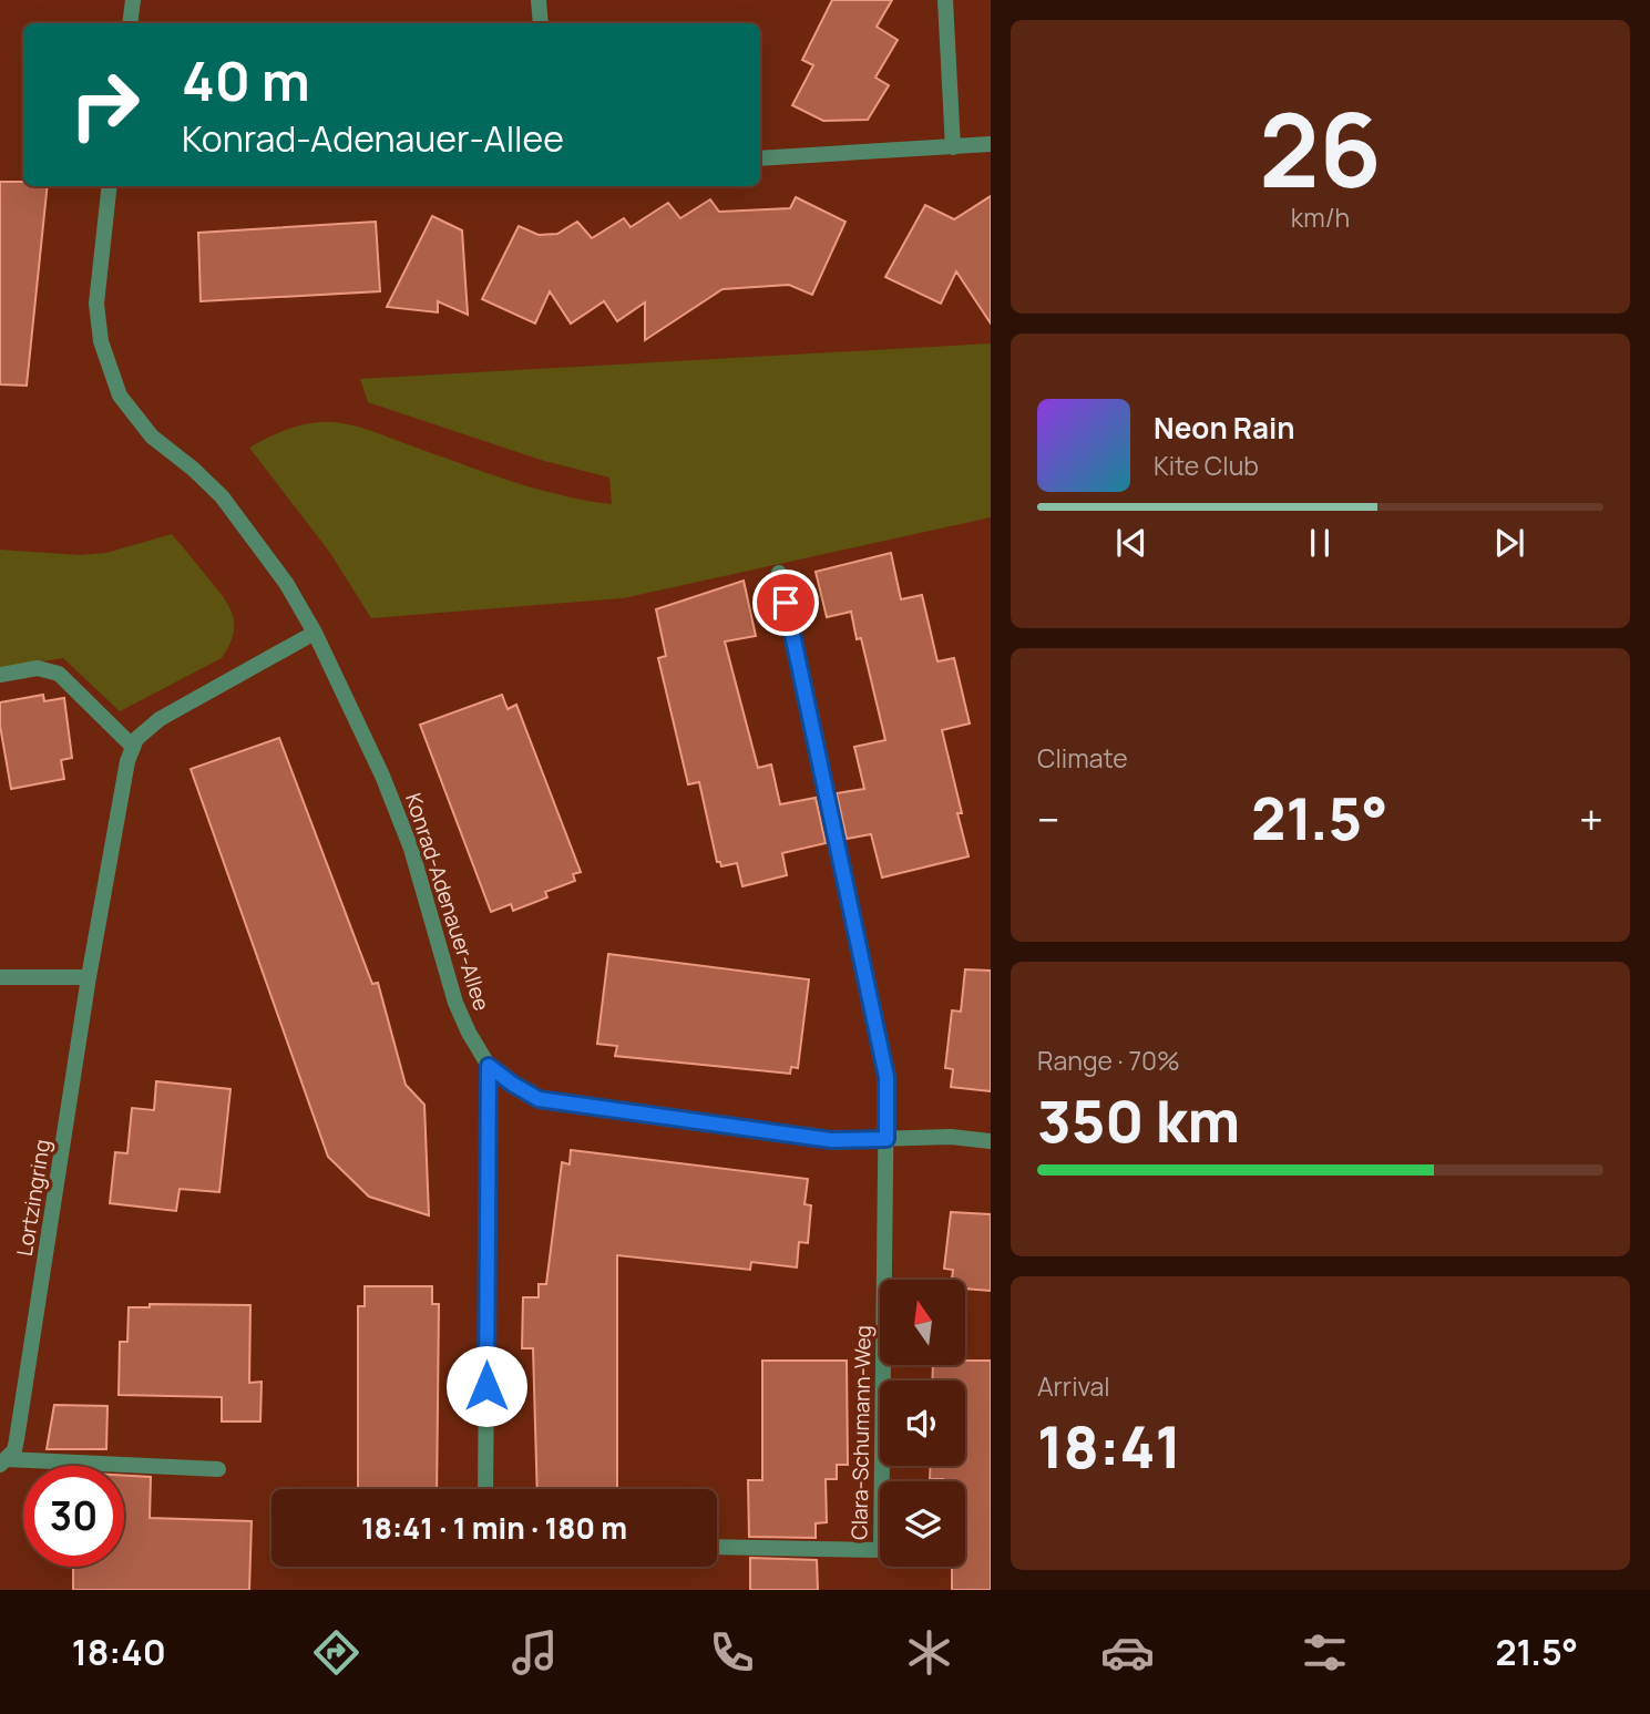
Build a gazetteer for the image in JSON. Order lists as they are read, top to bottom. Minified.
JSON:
{"streets":{"street":["Konrad-Adenauer-Allee","Lortzingring","Clara-Schumann-Weg"]},"crossings":[["Konrad-Adenauer-Allee","Lortzingring"],["Konrad-Adenauer-Allee","Clara-Schumann-Weg"]],"north":"top","page":{"tile":[["26","km/h"],"Climate",["Range · 70%","350 km"],["Arrival","18:41"]],"turn":["40 m","Konrad-Adenauer-Allee"],"song":["Neon Rain","Kite Club"],"heat":["−","21.5°","+"],"limit":"30","trip":"18:41 · 1 min · 180 m","tabs":["18:40","21.5°"]}}
